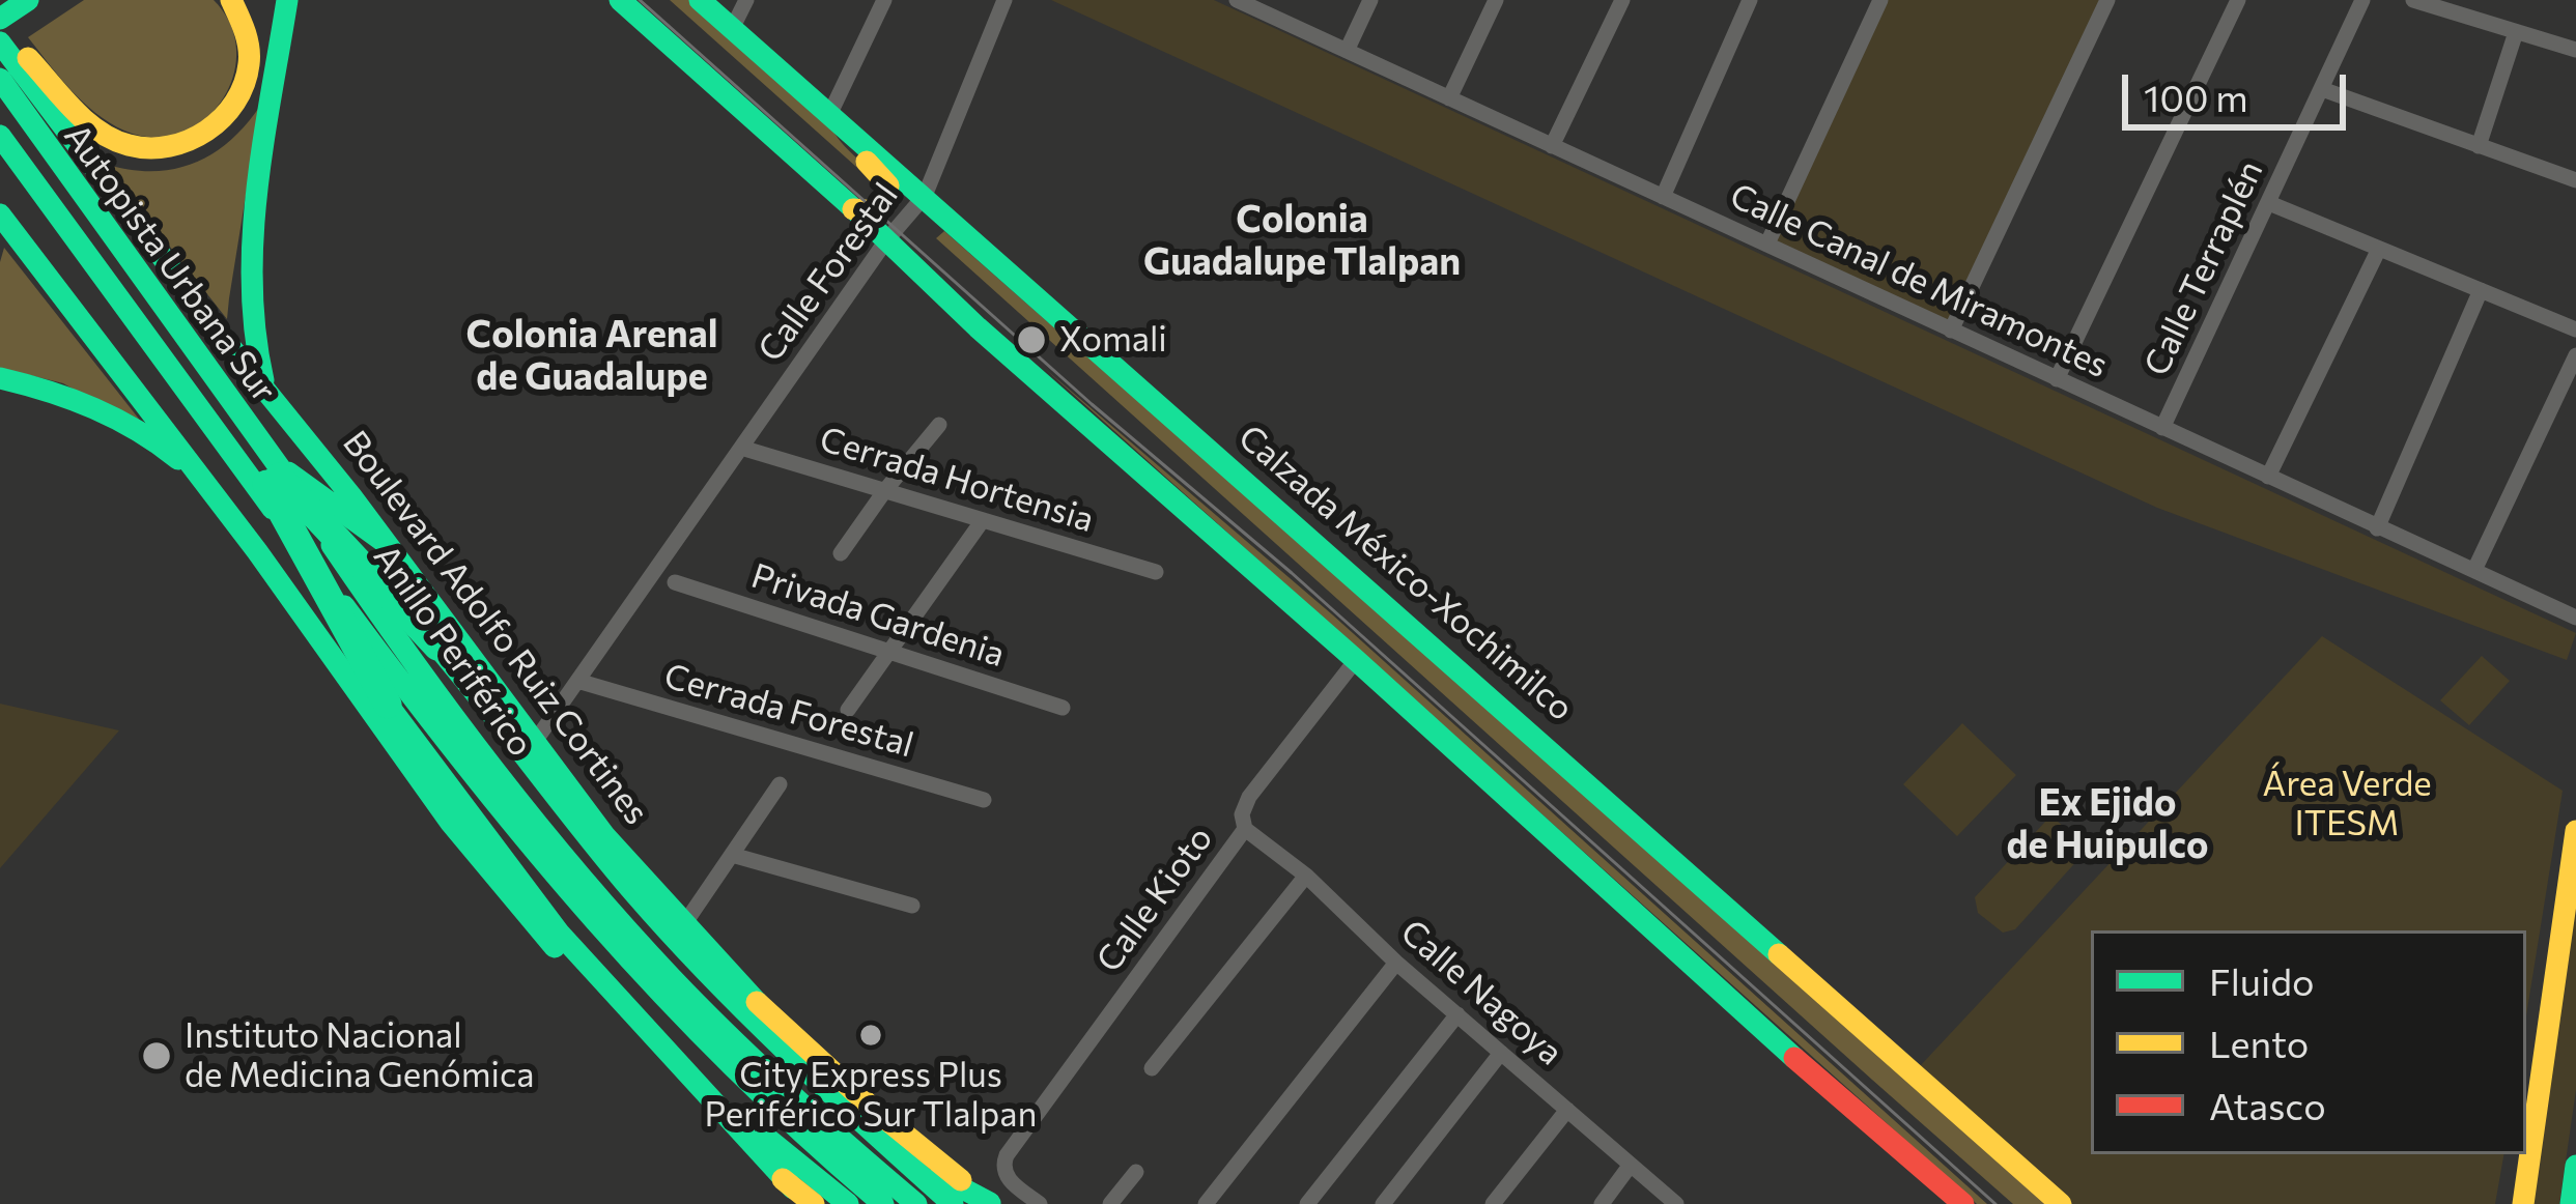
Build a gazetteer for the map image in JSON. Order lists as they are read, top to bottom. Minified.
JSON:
{"streets":{"main road":["Autopista Urbana Sur","Calzada México-Xochimilco","Boulevard Adolfo Ruiz Cortines","Anillo Periférico"],"street":["Calle Terraplén","Calle Forestal","Calle Canal de Miramontes","Cerrada Hortensia","Privada Gardenia","Cerrada Forestal","Calle Kioto","Calle Nagoya"]},"crossings":[["Autopista Urbana Sur","Anillo Periférico"],["Calle Terraplén","Calle Canal de Miramontes"],["Calle Forestal","Cerrada Hortensia"],["Calle Forestal","Calzada México-Xochimilco"],["Calle Forestal","Boulevard Adolfo Ruiz Cortines"],["Calle Forestal","Cerrada Forestal"],["Calle Kioto","Calle Nagoya"]],"districts":["Colonia Guadalupe Tlalpan","Colonia Arenal de Guadalupe","Ex Ejido de Huipulco"],"parks":["Área Verde ITESM"],"places":["Xomali","City Express Plus Periférico Sur Tlalpan","Instituto Nacional de Medicina Genómica"],"legend":["Fluido","Lento","Atasco"],"scale_bar":"100 m"}
